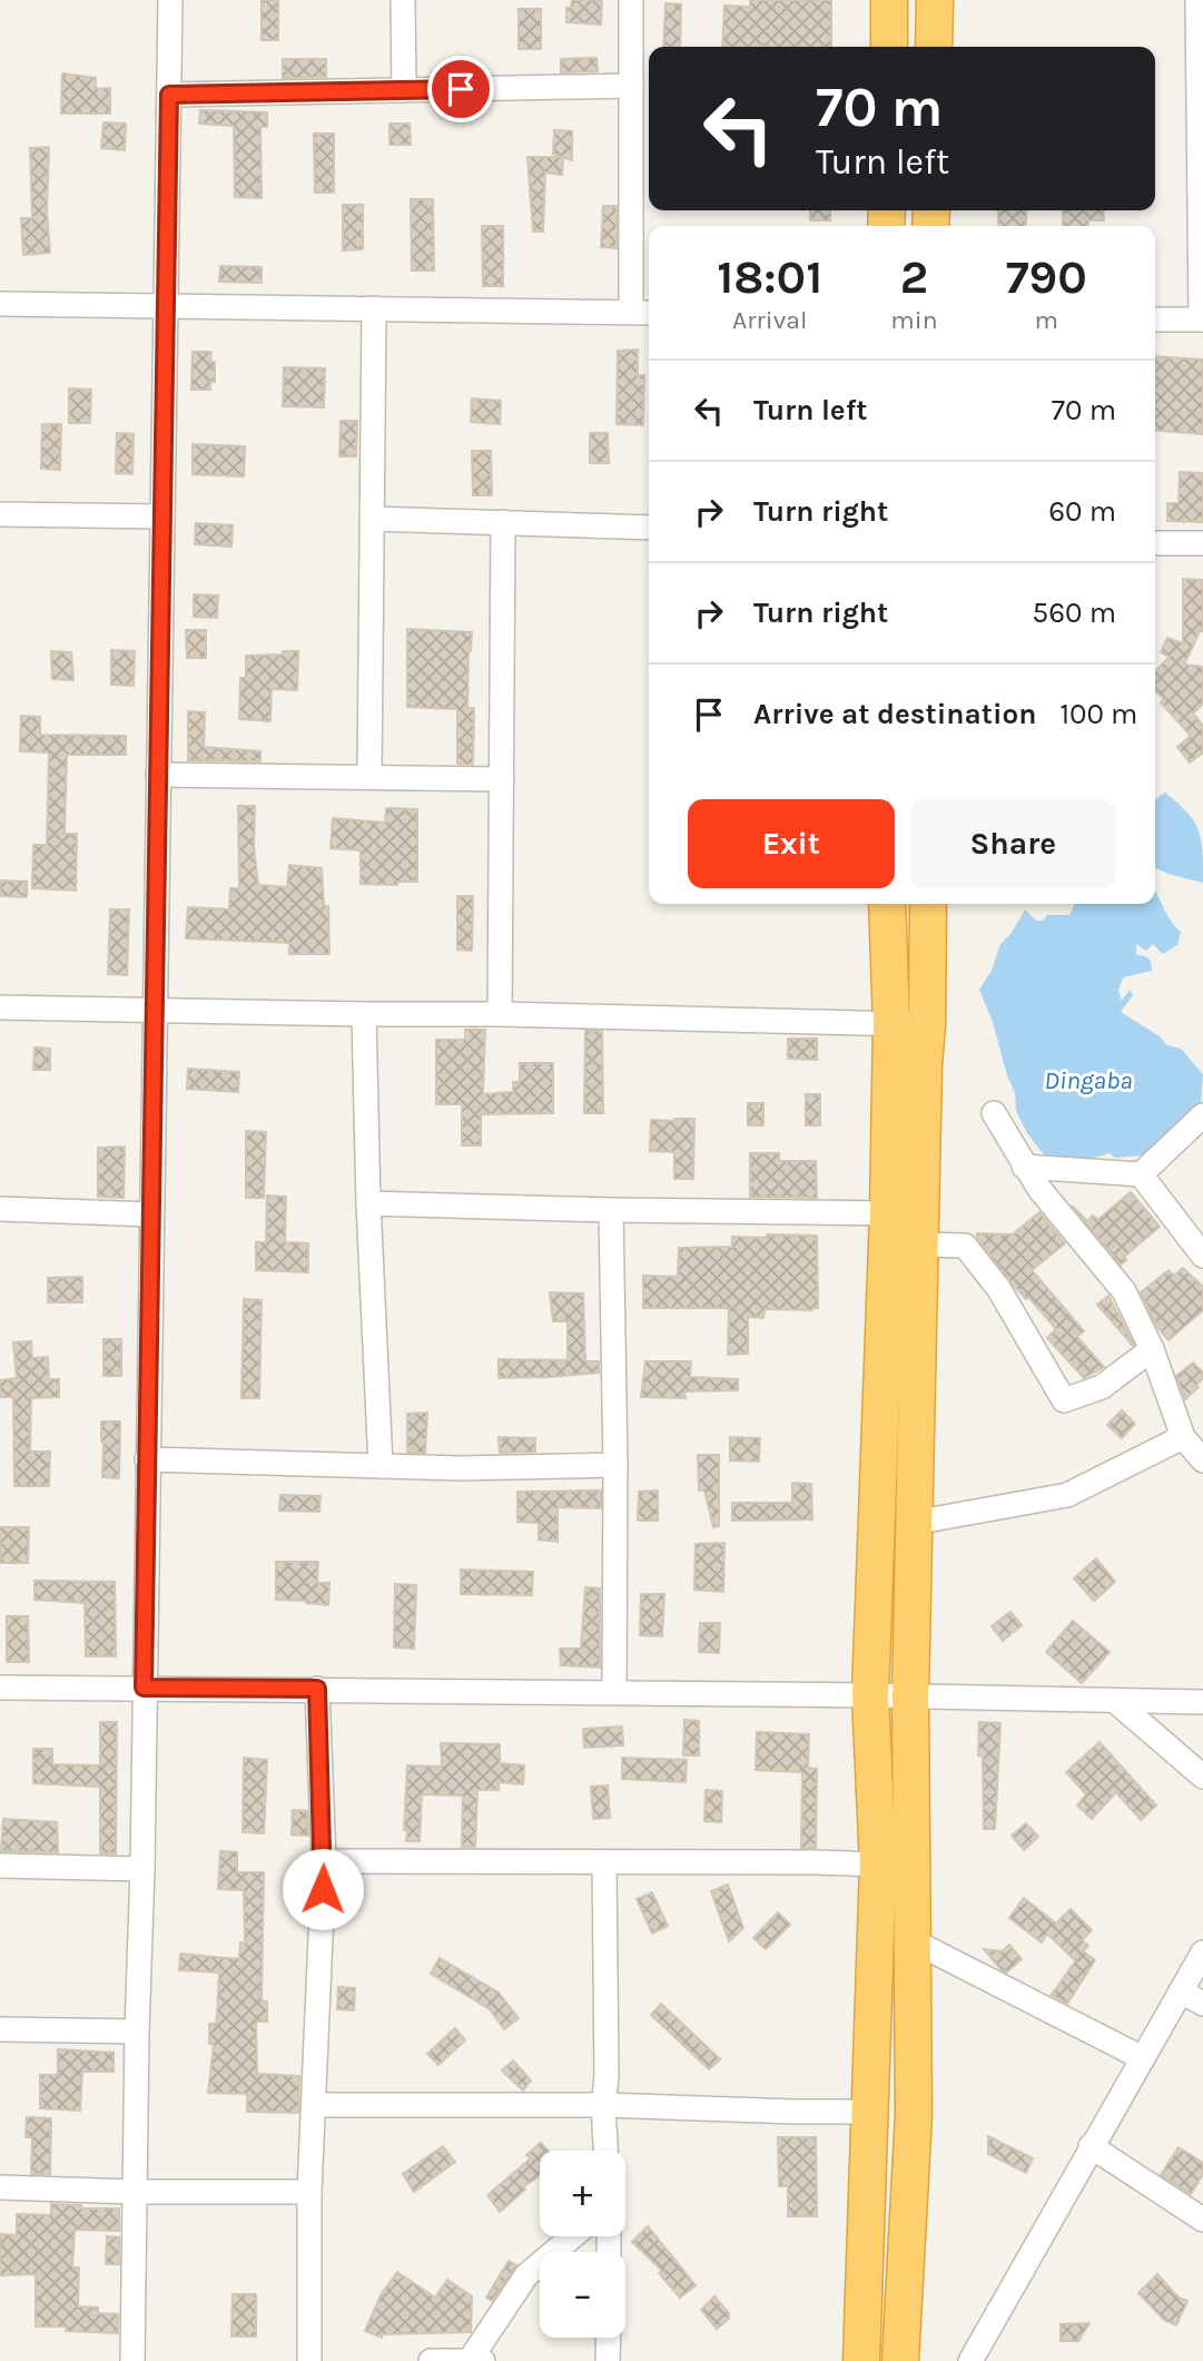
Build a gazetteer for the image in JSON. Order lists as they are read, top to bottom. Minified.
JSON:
{"water":["Dingaba"],"page":{"turn":["70 m","Turn left"],"eta":["18:01","Arrival","2","min","790","m"],"list":[{"name":"Turn left","value":"70 m"},{"name":"Turn right","value":"60 m"},{"name":"Turn right","value":"560 m"},{"name":"Arrive at destination","value":"100 m"}],"buttons":["Exit","Share"],"map_buttons":["+","−"]}}
